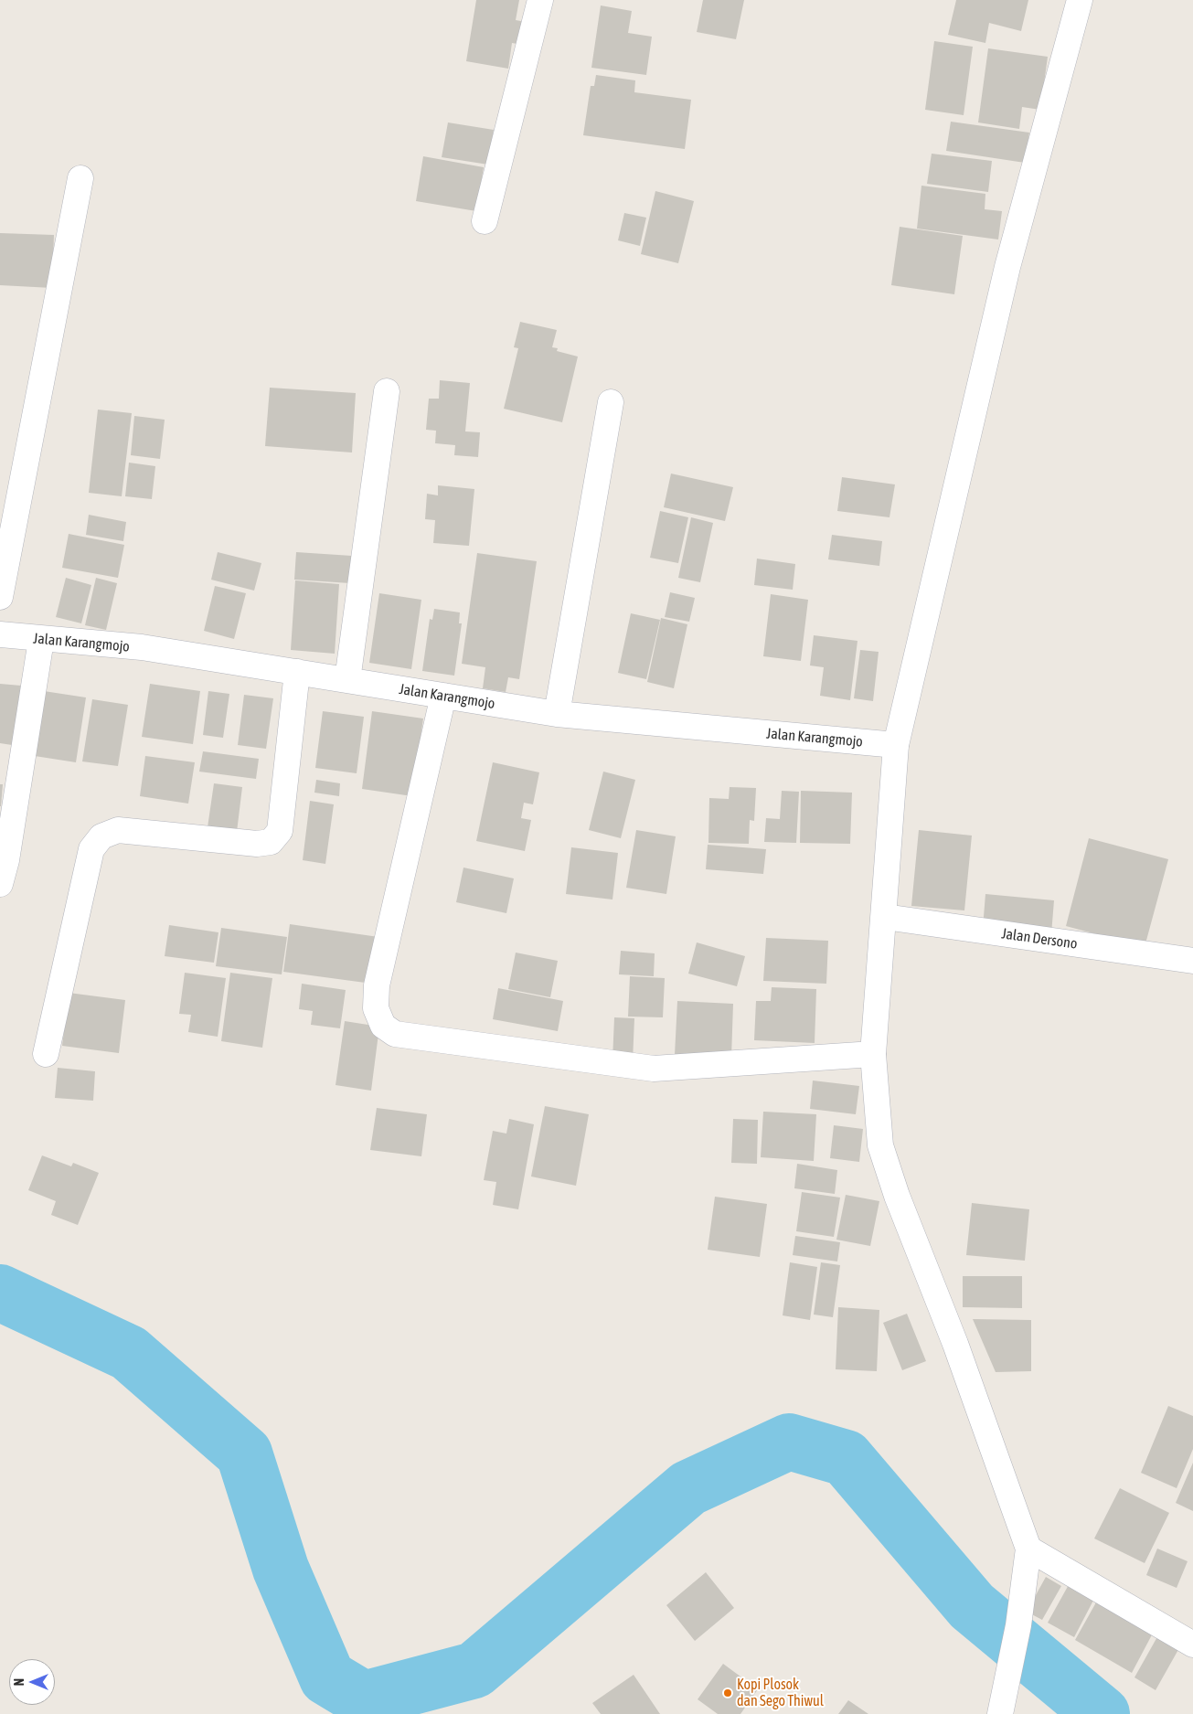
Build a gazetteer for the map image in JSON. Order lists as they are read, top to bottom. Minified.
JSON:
{"streets":{"street":["Jalan Karangmojo","Jalan Dersono"]},"places":["Kopi Plosok dan Sego Thiwul"],"north":"left"}
